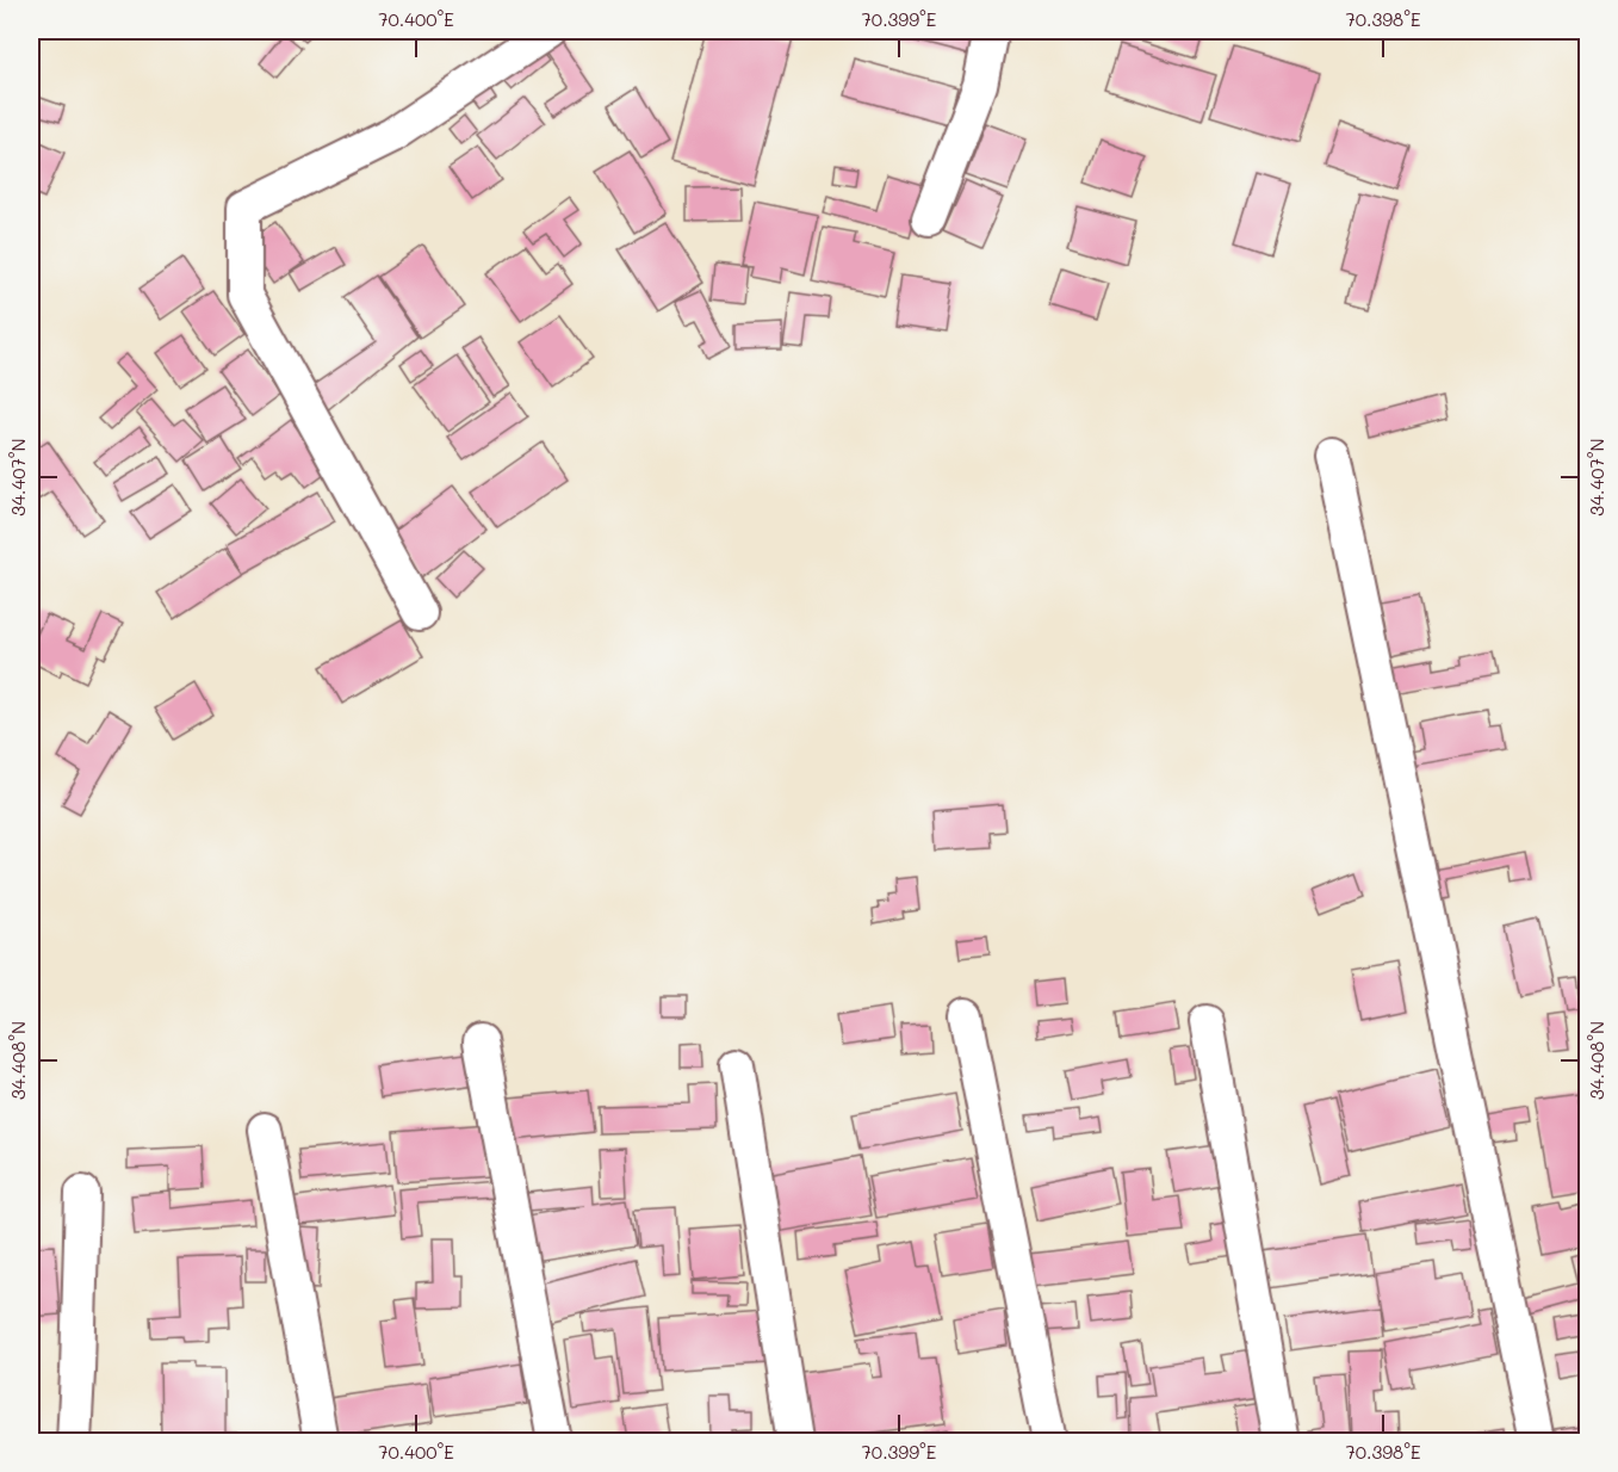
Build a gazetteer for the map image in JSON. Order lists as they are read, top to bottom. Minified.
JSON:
{"coordinates":["70.400°E","70.399°E","70.398°E","34.407°N","34.408°N"]}
